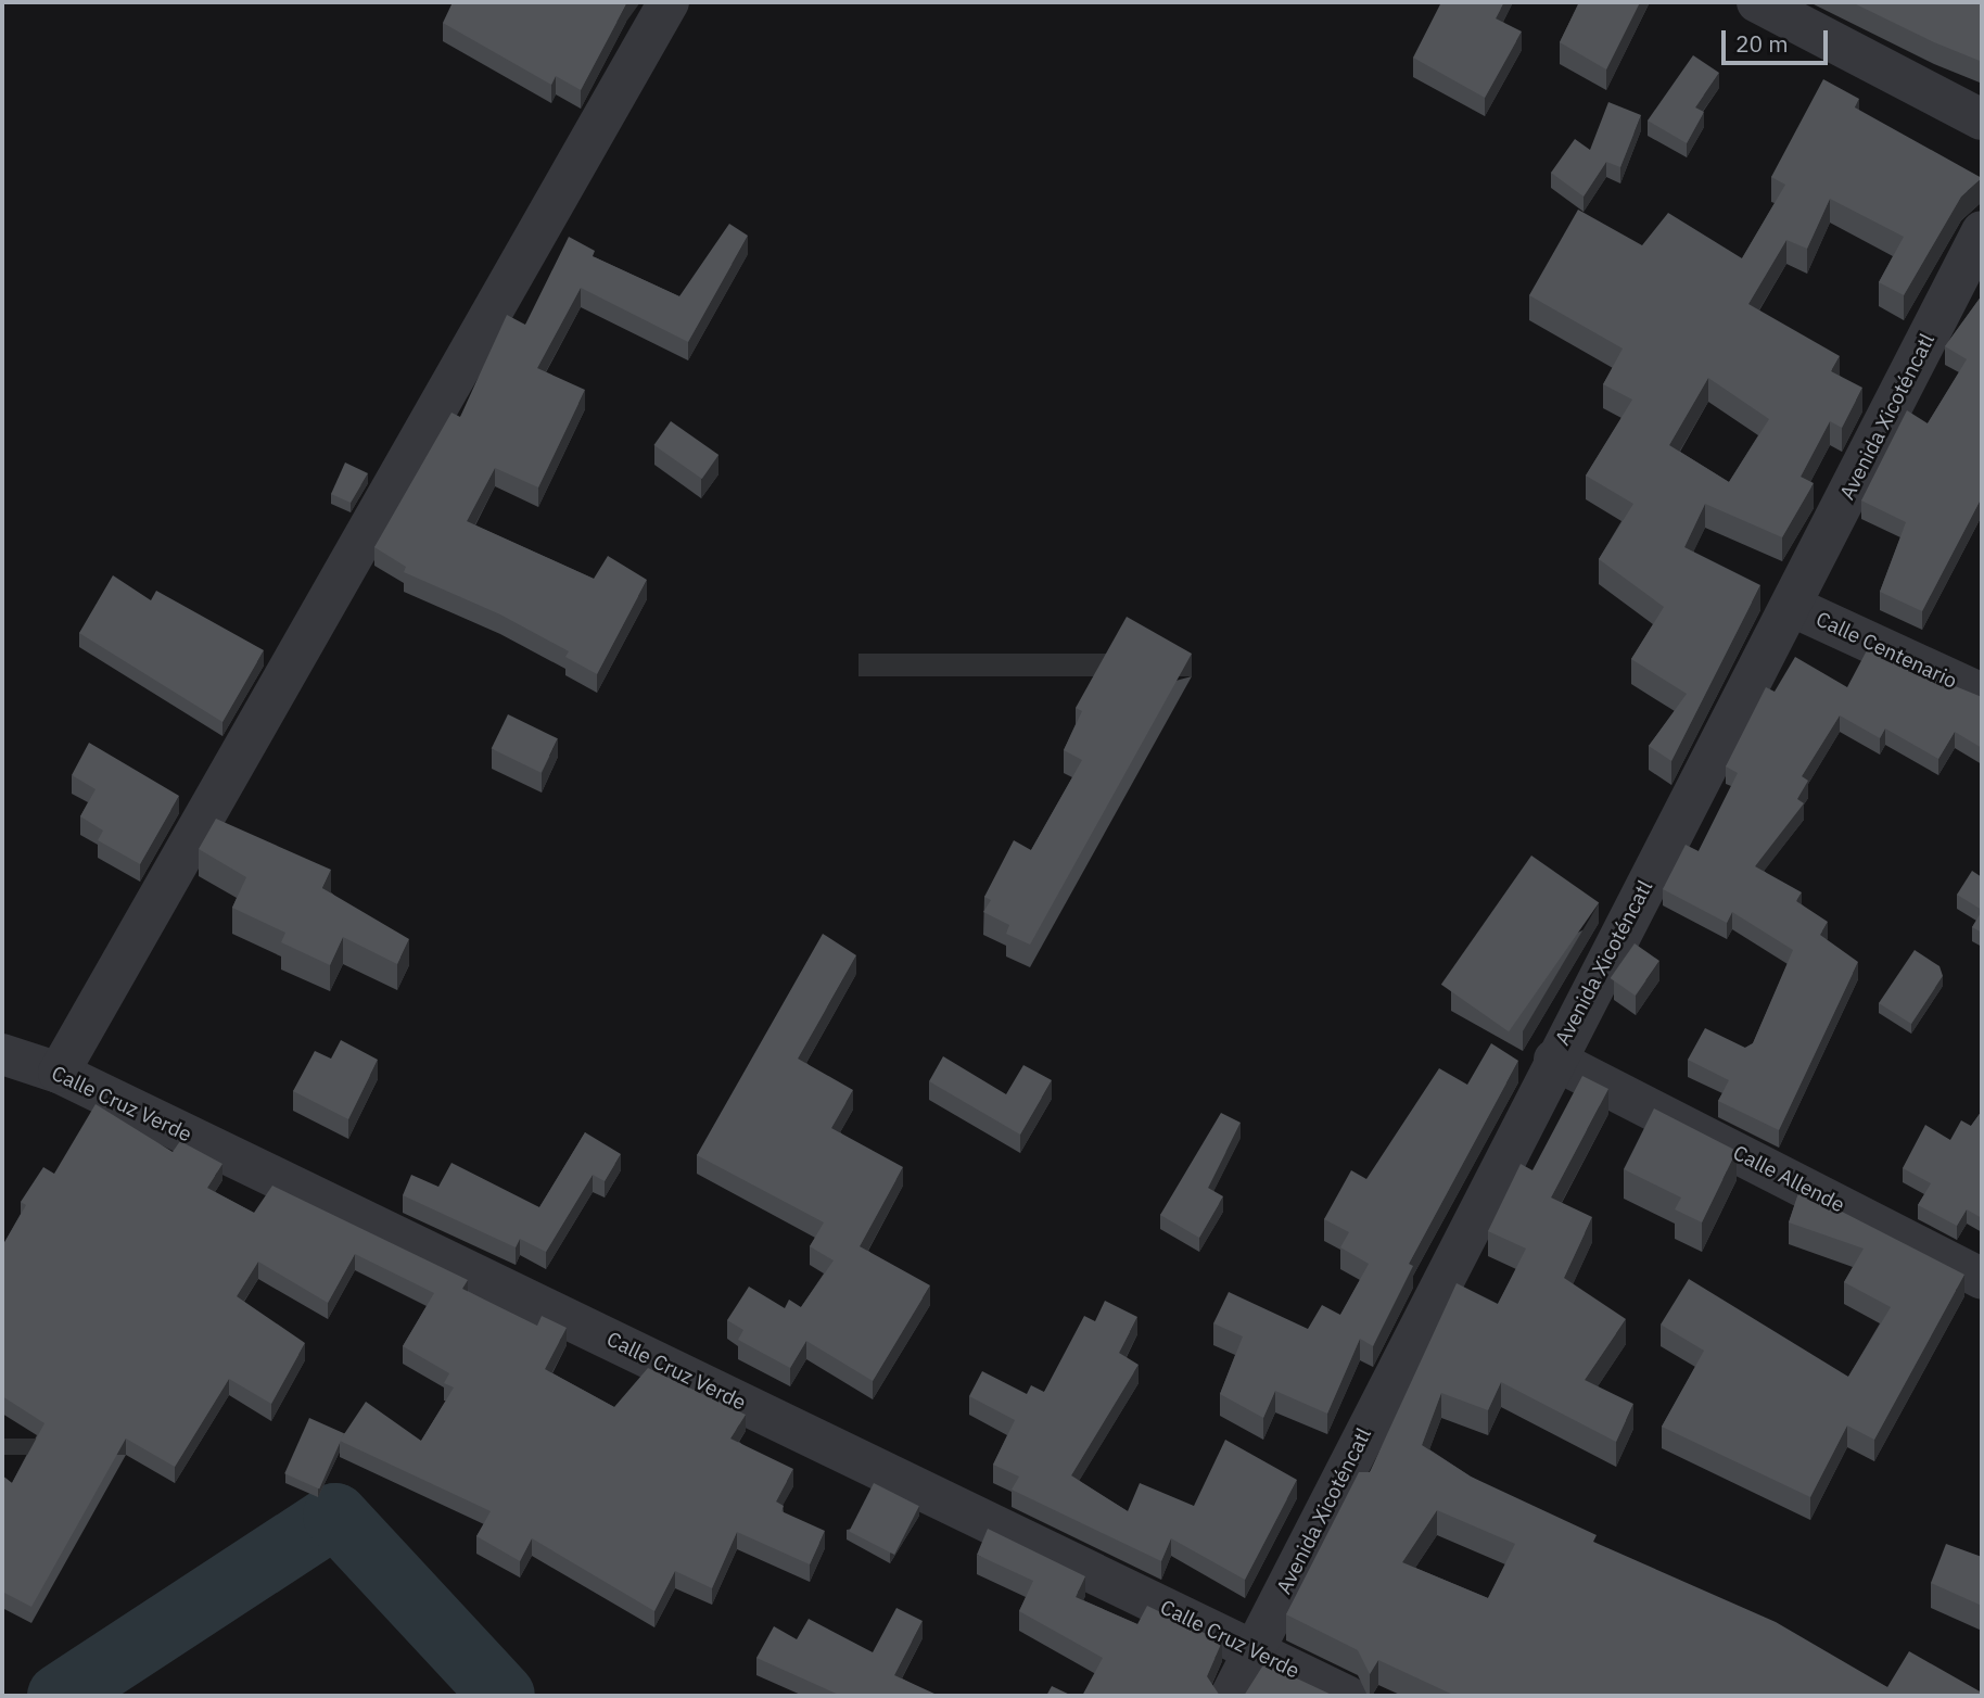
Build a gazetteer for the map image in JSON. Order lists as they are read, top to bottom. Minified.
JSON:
{"streets":{"street":["Avenida Xicoténcatl","Calle Centenario","Calle Cruz Verde","Calle Allende"]},"crossings":[["Avenida Xicoténcatl","Calle Centenario"],["Avenida Xicoténcatl","Calle Cruz Verde"],["Avenida Xicoténcatl","Calle Allende"]],"scale_bar":"20 m"}
